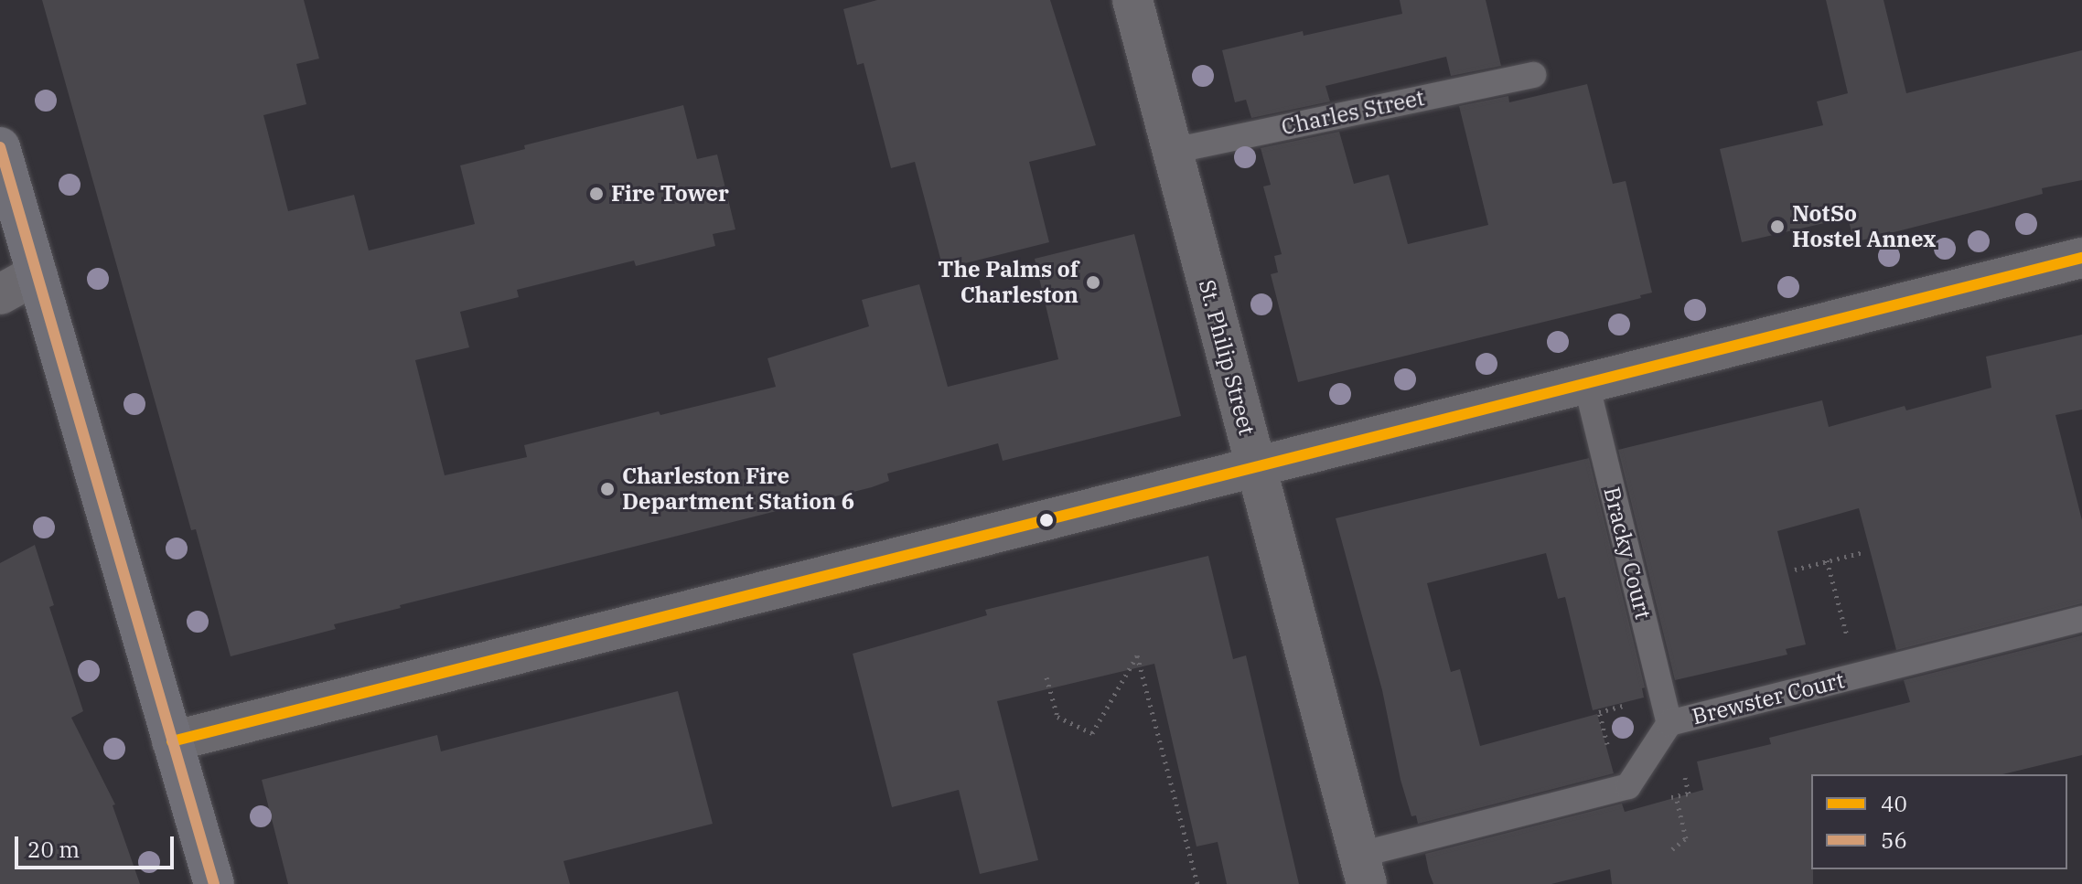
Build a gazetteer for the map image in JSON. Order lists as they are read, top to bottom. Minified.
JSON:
{"streets":{"main road":["St. Philip Street"],"lane":["Charles Street","Bracky Court","Brewster Court"]},"crossings":[["Charles Street","St. Philip Street"],["St. Philip Street","Brewster Court"],["Bracky Court","Brewster Court"]],"places":["Fire Tower","NotSo Hostel Annex","The Palms of Charleston","Charleston Fire Department Station 6"],"lines":["transit line 56","transit line 40"],"legend":["40","56"],"scale_bar":"20 m"}
